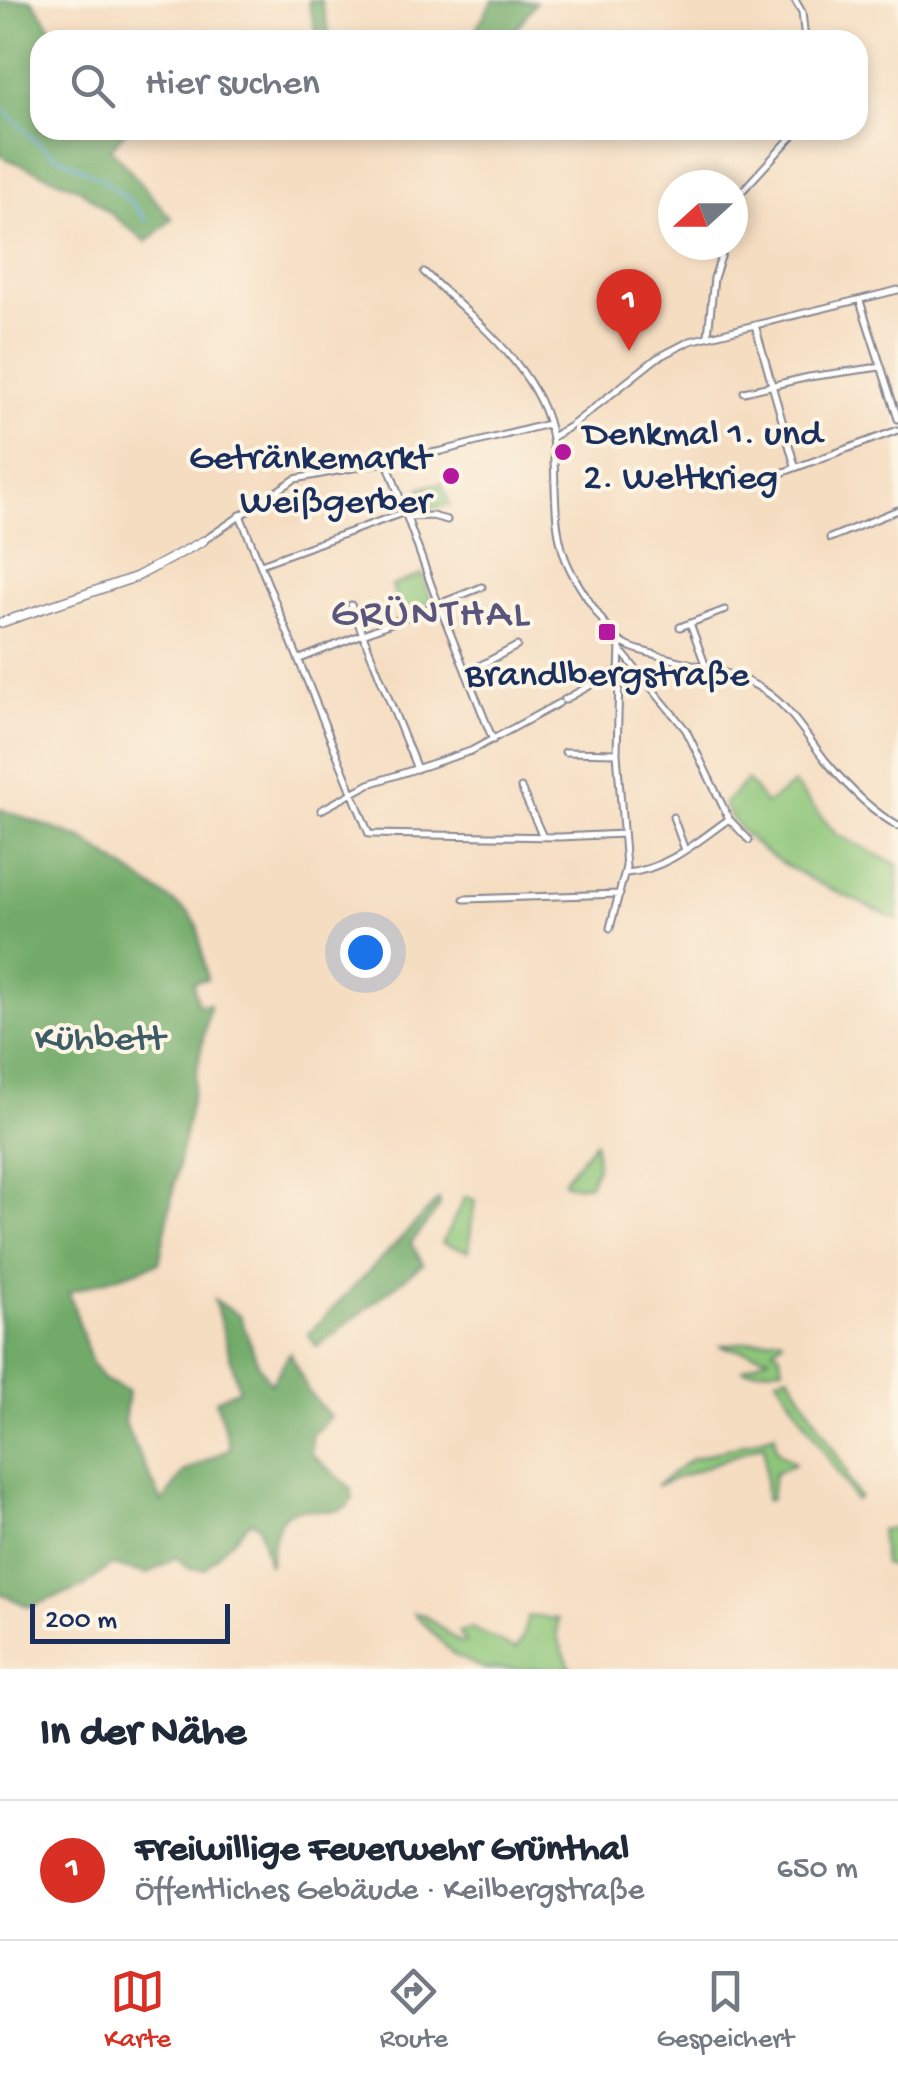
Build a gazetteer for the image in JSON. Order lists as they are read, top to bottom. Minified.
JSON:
{"districts":["GRÜNTHAL"],"parks":["Kühbett"],"places":{"other":["Denkmal 1. und 2. Weltkrieg","Getränkemarkt Weißgerber"],"transit":["Brandlbergstraße"]},"scale_bar":"200 m","north":"left","page":{"search":"Hier suchen","pins":"1","scale":"200 m","heading":"In der Nähe","list":[{"mark":"1","name":"Freiwillige Feuerwehr Grünthal","note":"Öffentliches Gebäude · Keilbergstraße","value":"650 m"}],"nav":["Karte","Route","Gespeichert"]}}
